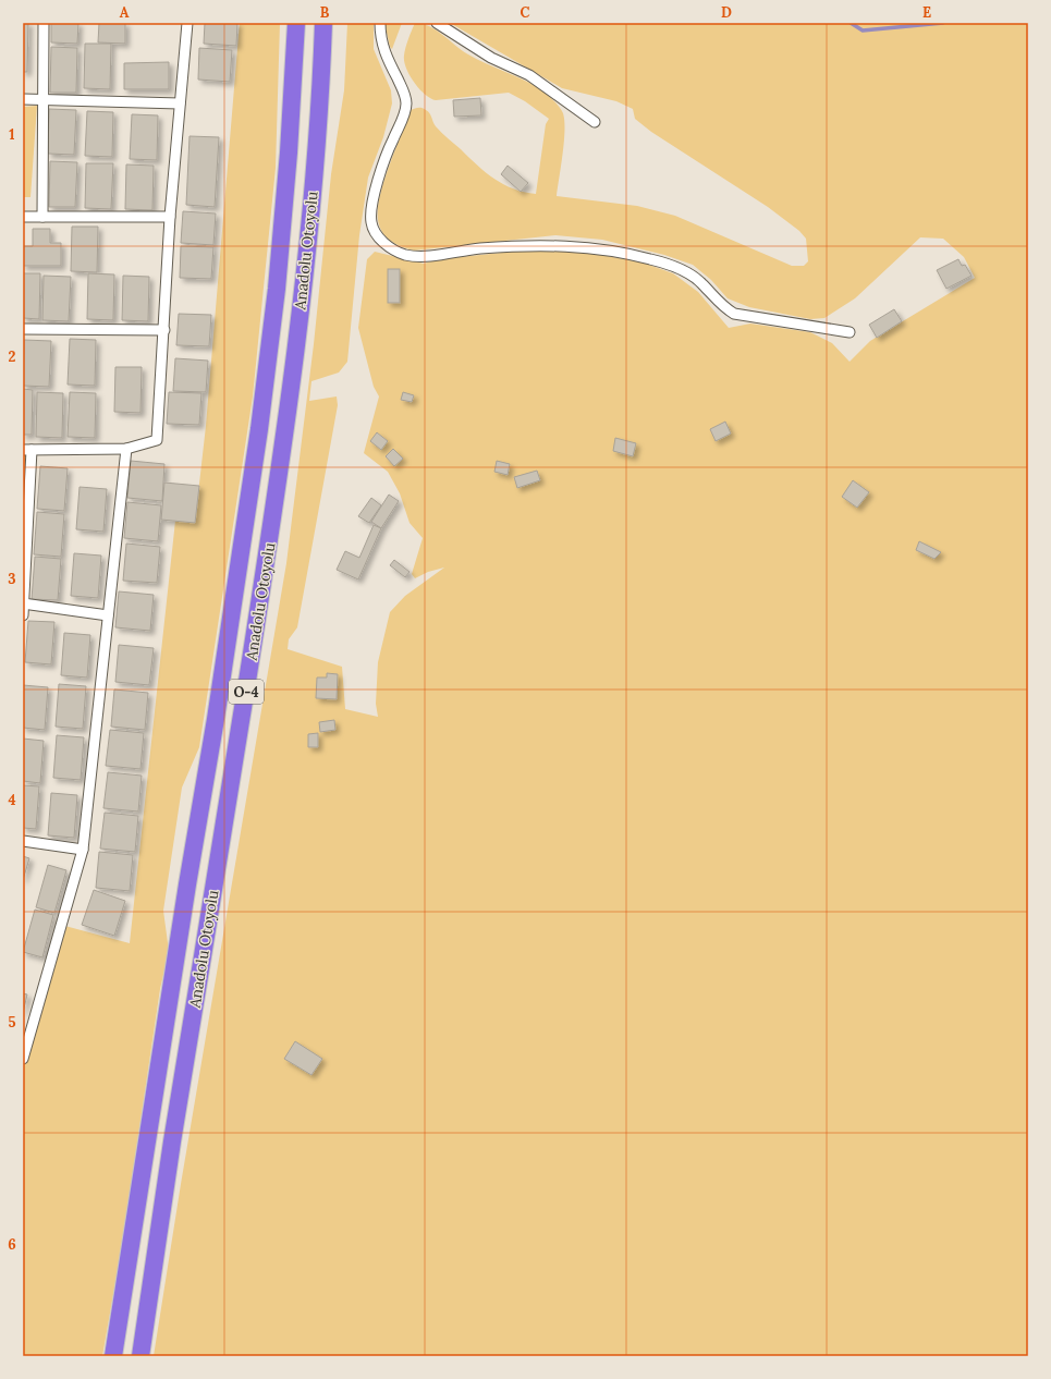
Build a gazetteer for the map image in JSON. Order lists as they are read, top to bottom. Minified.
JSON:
{"streets":{"highway":["Anadolu Otoyolu","O-4"]},"grid":{"columns":["A","B","C","D","E"],"rows":["1","2","3","4","5","6"]}}
